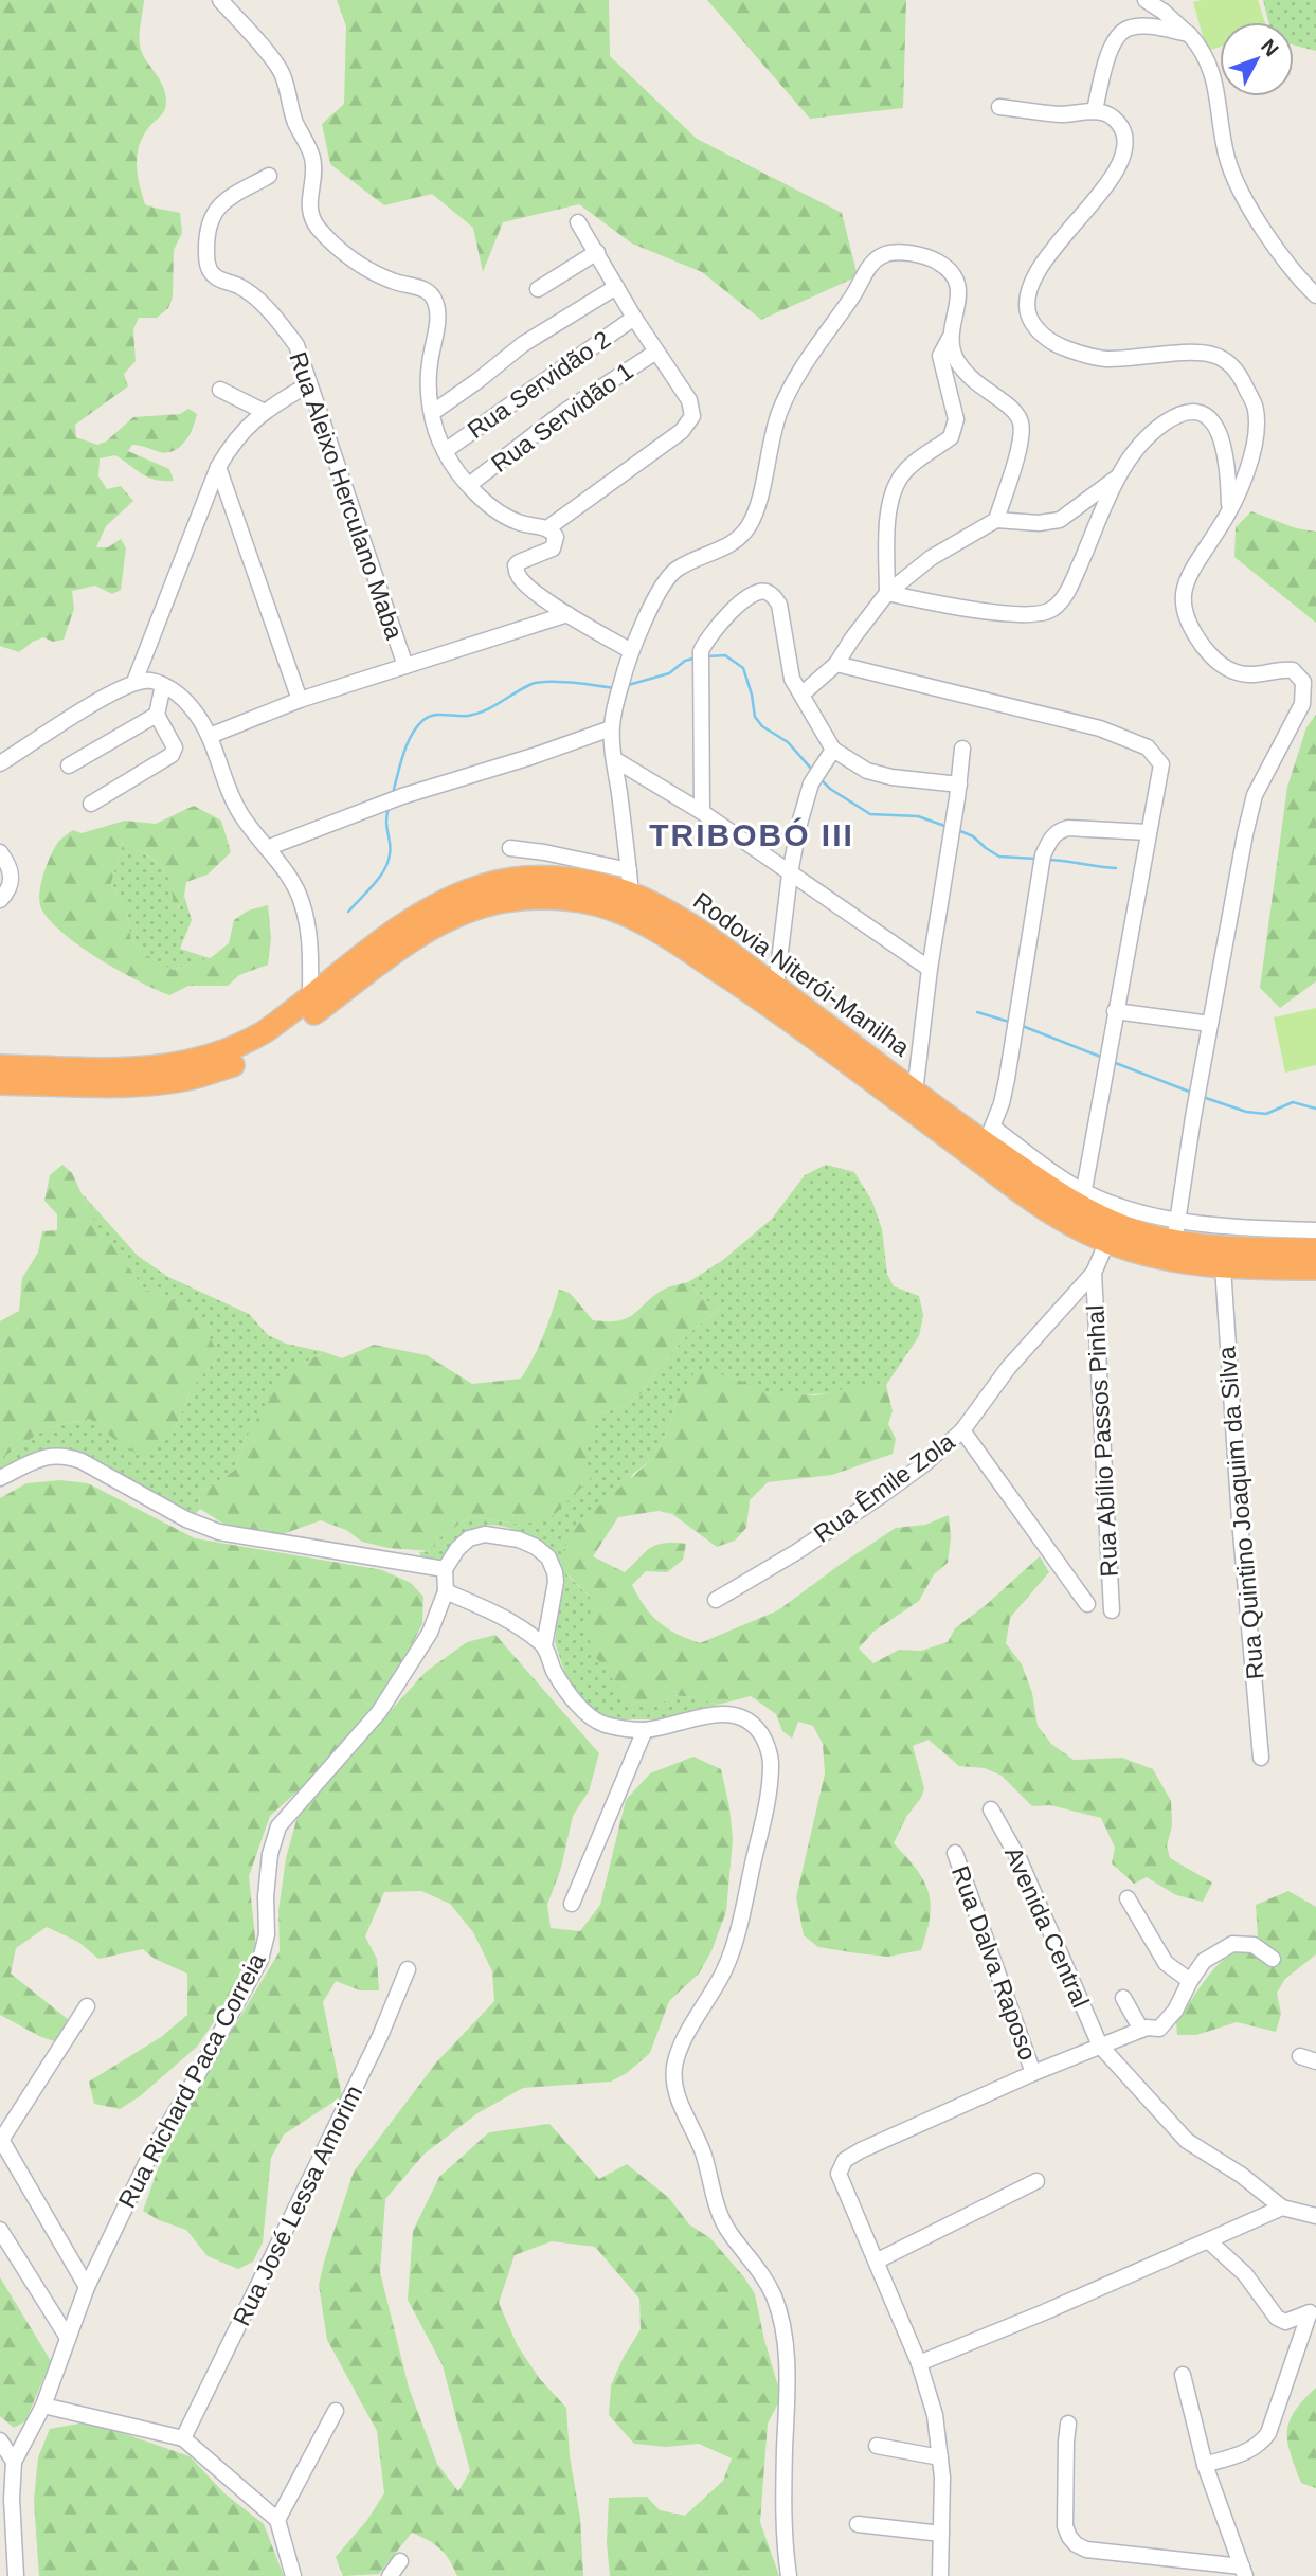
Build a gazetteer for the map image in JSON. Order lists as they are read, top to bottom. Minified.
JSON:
{"streets":{"highway":["Rodovia Niterói-Manilha"],"street":["Rua Servidão 2","Rua Servidão 1","Rua Aleixo Herculano Maba","Rua Abílio Passos Pinhal","Rua Êmile Zola","Rua Quintino Joaquim da Silva","Avenida Central","Rua Dalva Raposo","Rua Richard Paca Correia","Rua José Lessa Amorim"]},"crossings":[["Rodovia Niterói-Manilha","Rua Êmile Zola"],["Rodovia Niterói-Manilha","Rua Quintino Joaquim da Silva"],["Rua Abílio Passos Pinhal","Rua Êmile Zola"]],"districts":["TRIBOBÓ III"],"north":"top right"}
